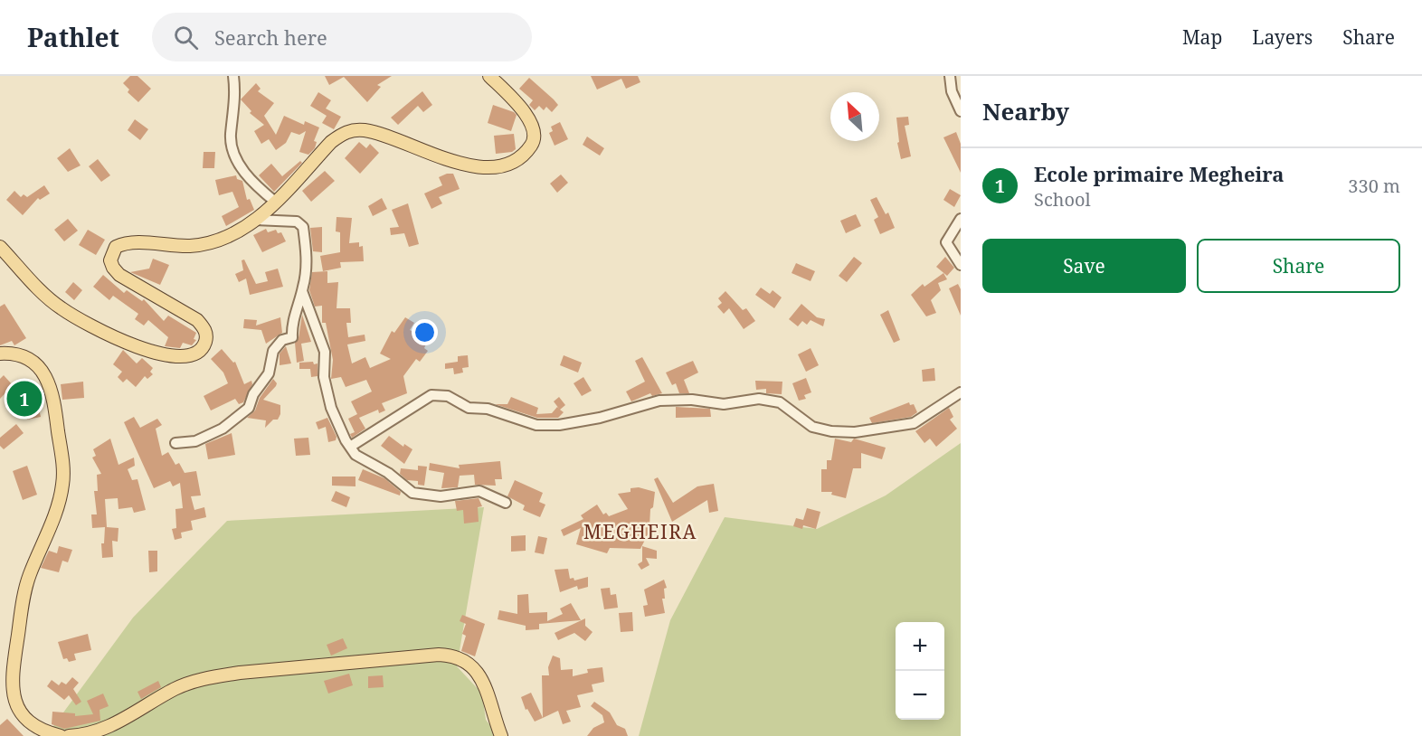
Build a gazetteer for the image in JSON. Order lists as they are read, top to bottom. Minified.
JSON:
{"districts":["MEGHEIRA"],"north":"top left","page":{"header":"Pathlet","search":"Search here","nav":["Map","Layers","Share"],"heading":"Nearby","list":[{"mark":"1","name":"Ecole primaire Megheira","note":"School","value":"330 m"}],"buttons":["Save","Share"],"pins":"1","map_buttons":["+","−"]}}
